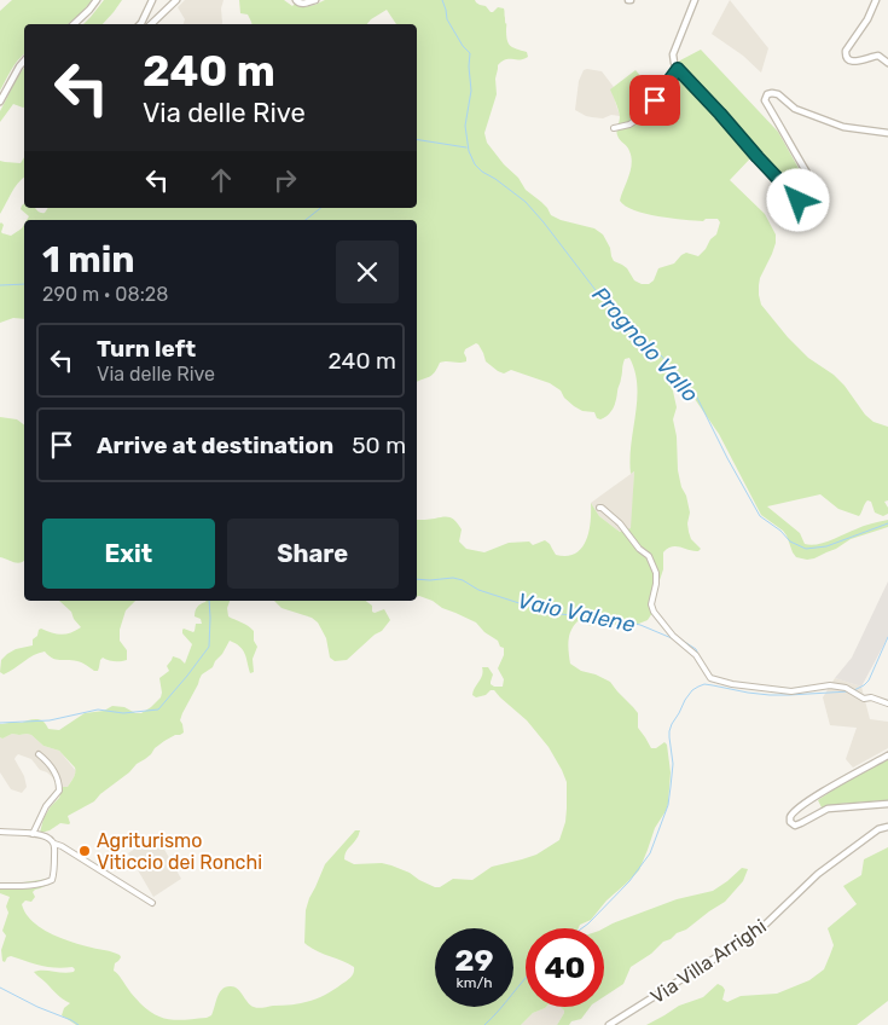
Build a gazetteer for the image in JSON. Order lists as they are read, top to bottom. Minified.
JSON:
{"streets":{"street":["Via Villa Arrighi"]},"water":["Prognolo Vallo","Vaio Valene"],"places":["Agriturismo Viticcio dei Ronchi"],"page":{"turn":["240 m","Via delle Rive"],"heading":["1 min","290 m · 08:28"],"list":[{"name":"Turn left","note":"Via delle Rive","value":"240 m"},{"name":"Arrive at destination","value":"50 m"}],"buttons":["Exit","Share"],"speed":"29 km/h","limit":"40"}}
